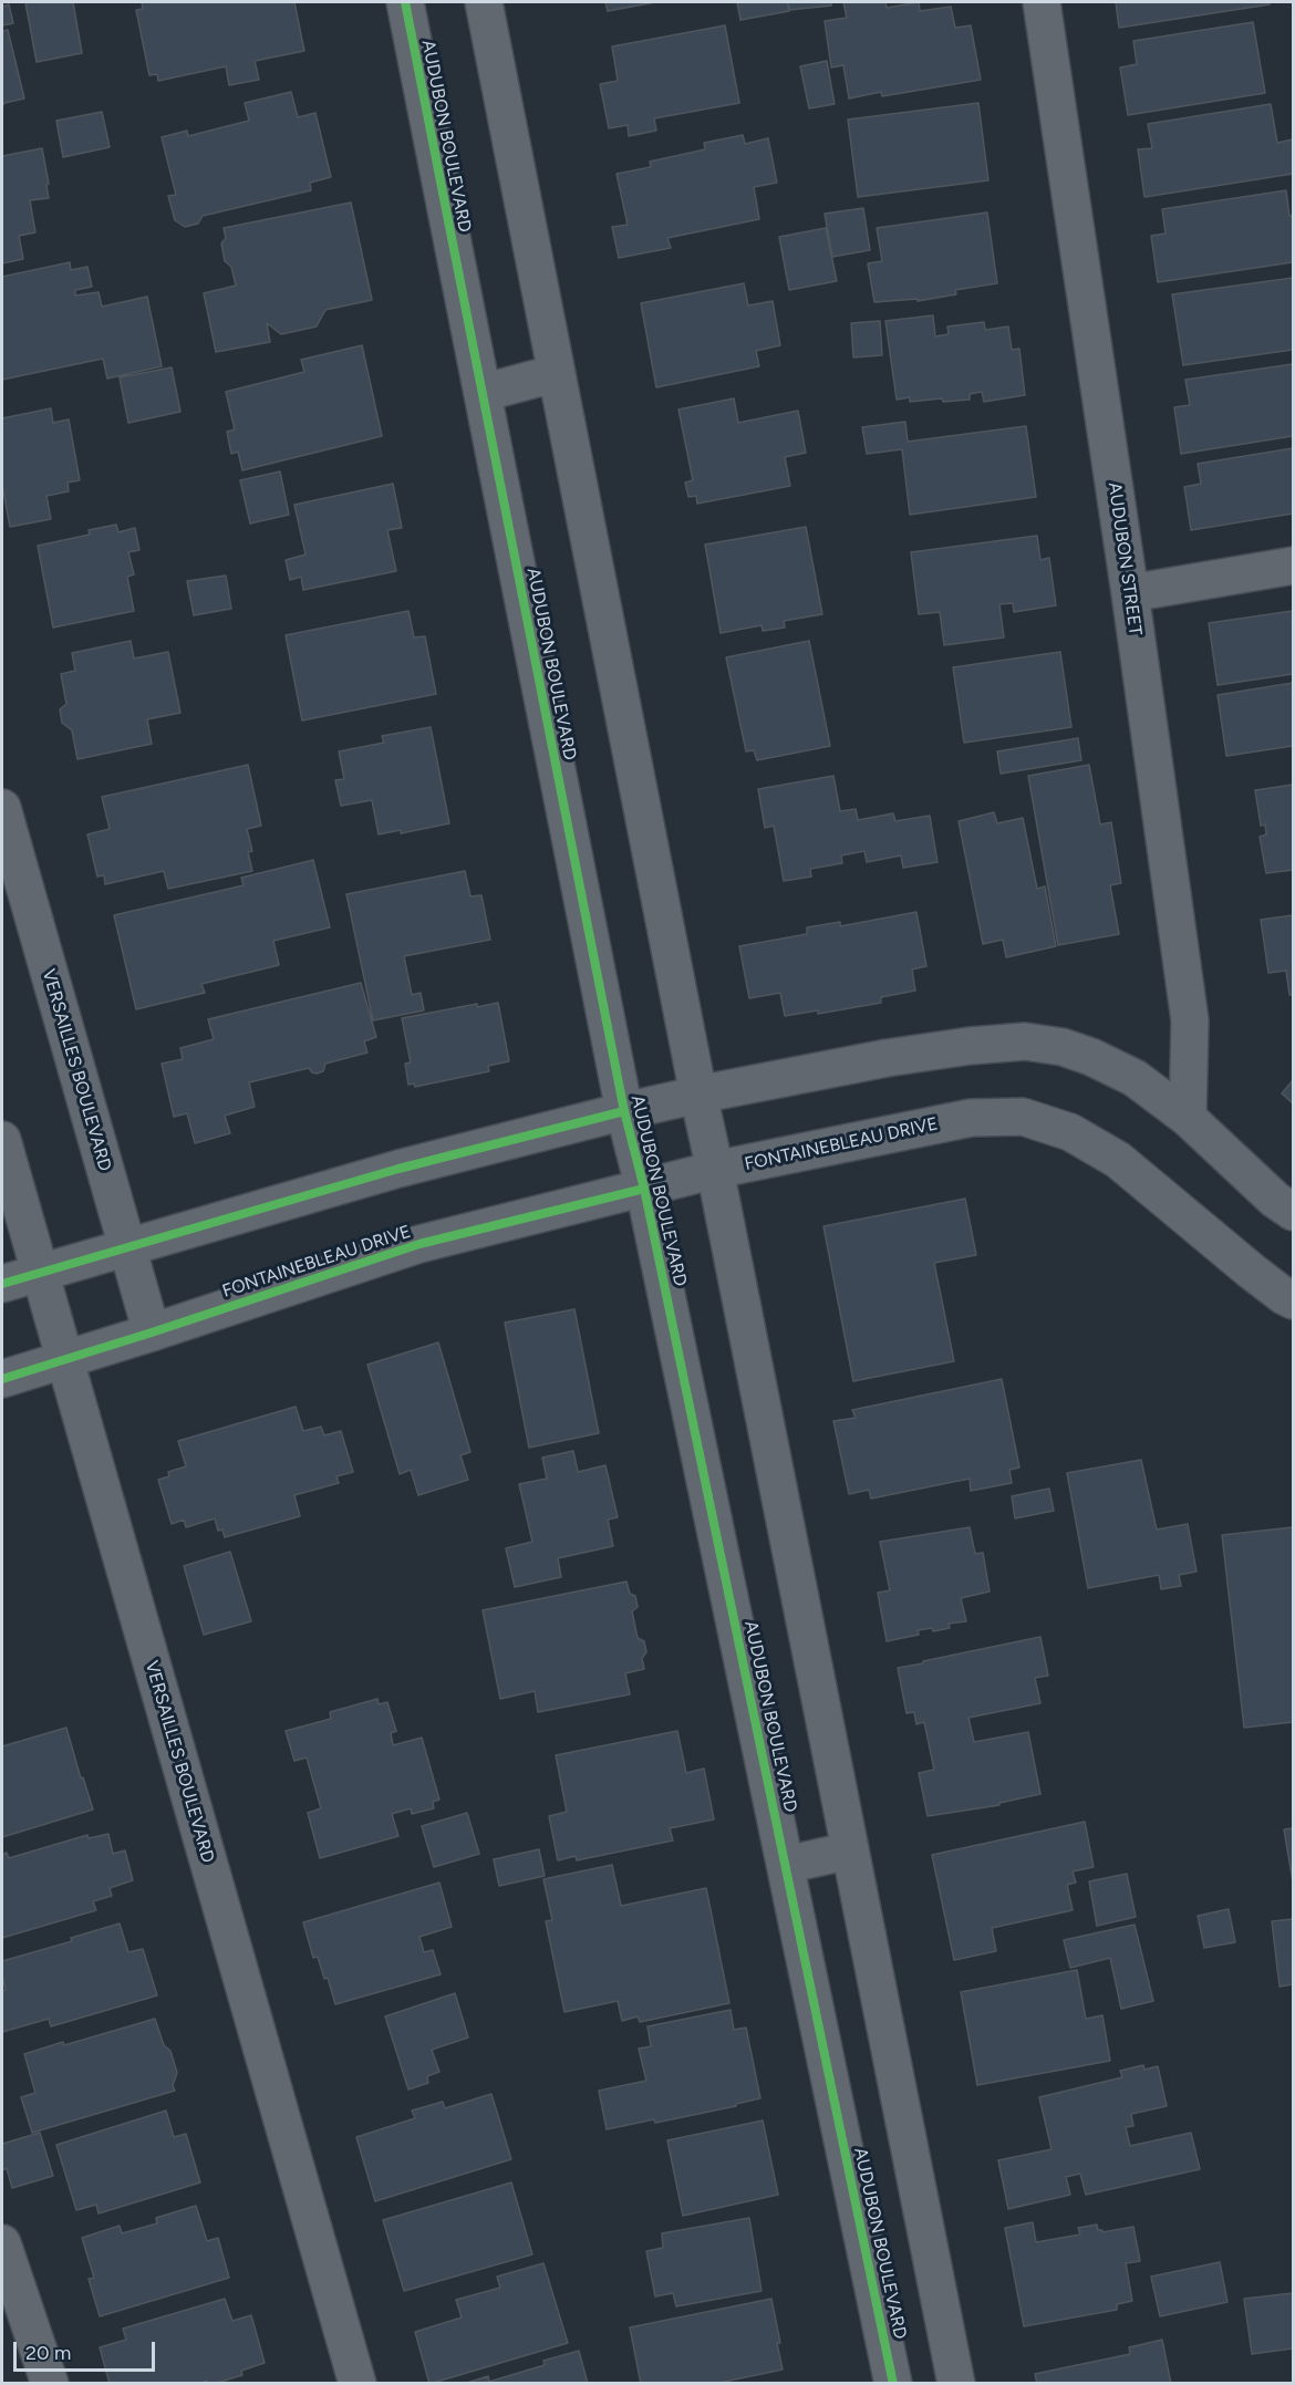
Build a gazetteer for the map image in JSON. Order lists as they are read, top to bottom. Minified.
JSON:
{"streets":{"street":["AUDUBON BOULEVARD","AUDUBON STREET","VERSAILLES BOULEVARD","FONTAINEBLEAU DRIVE"]},"crossings":[["AUDUBON BOULEVARD","FONTAINEBLEAU DRIVE"],["VERSAILLES BOULEVARD","FONTAINEBLEAU DRIVE"]],"scale_bar":"20 m"}
